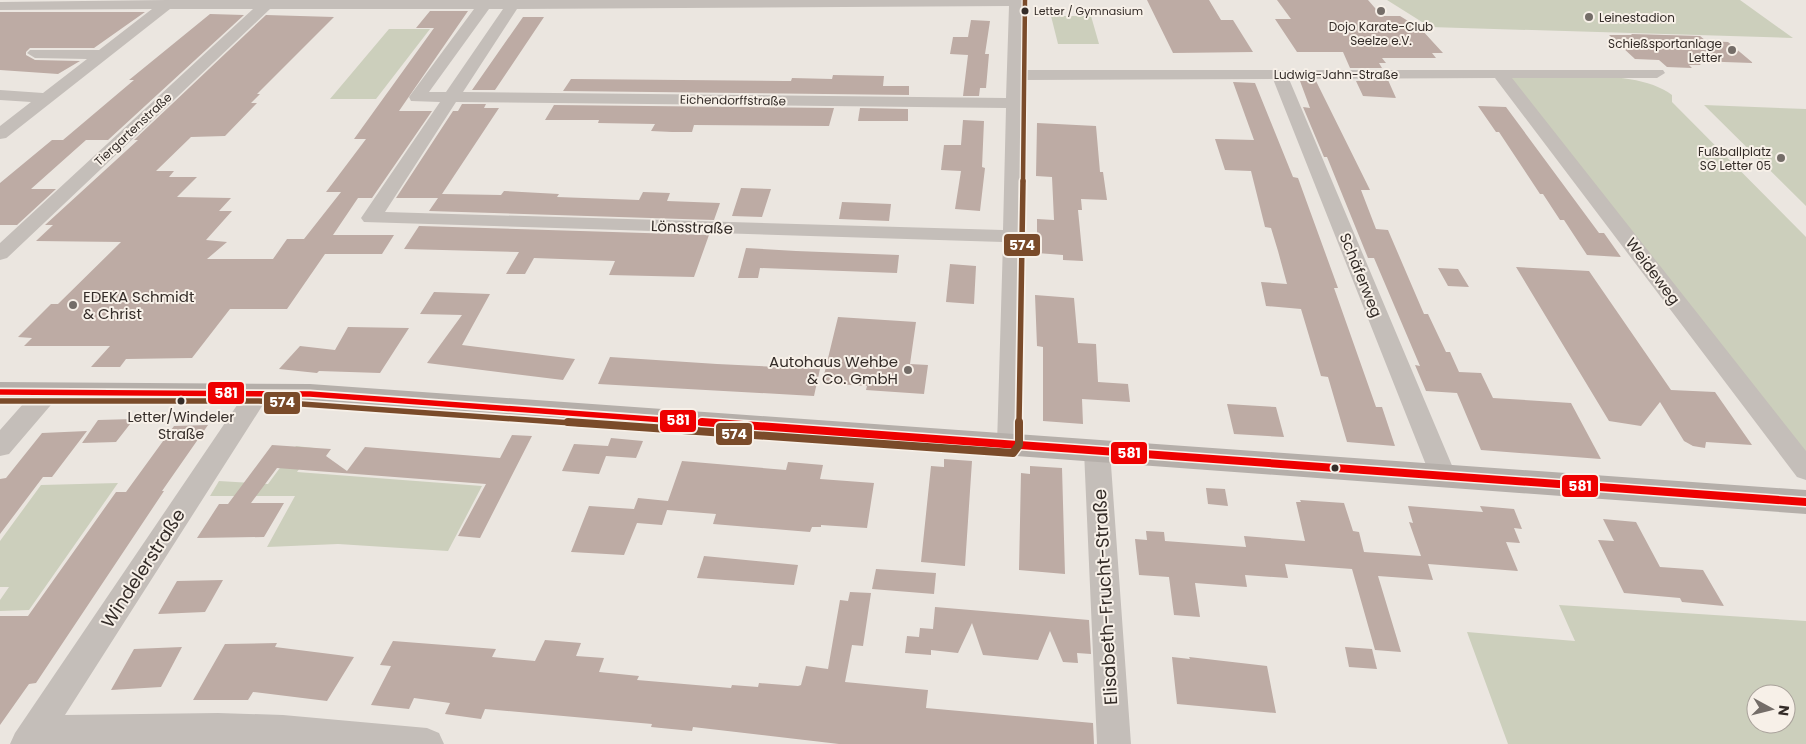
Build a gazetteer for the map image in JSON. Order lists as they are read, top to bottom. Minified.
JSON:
{"streets":{"street":["Ludwig-Jahn-Straße","Eichendorffstraße","Tiergartenstraße","Lönsstraße","Weideweg","Schäferweg","Windelerstraße","Elisabeth-Frucht-Straße"]},"crossings":[["Ludwig-Jahn-Straße","Weideweg"],["Ludwig-Jahn-Straße","Schäferweg"],["Eichendorffstraße","Lönsstraße"]],"places":["Letter / Gymnasium","Dojo Karate-Club Seelze e.V.","Leinestadion","Schießsportanlage Letter","Fußballplatz SG Letter 05","EDEKA Schmidt & Christ","Autohaus Wehbe & Co. GmbH","Letter/Windeler Straße"],"lines":["transit line 574","transit line 581"],"north":"right"}
